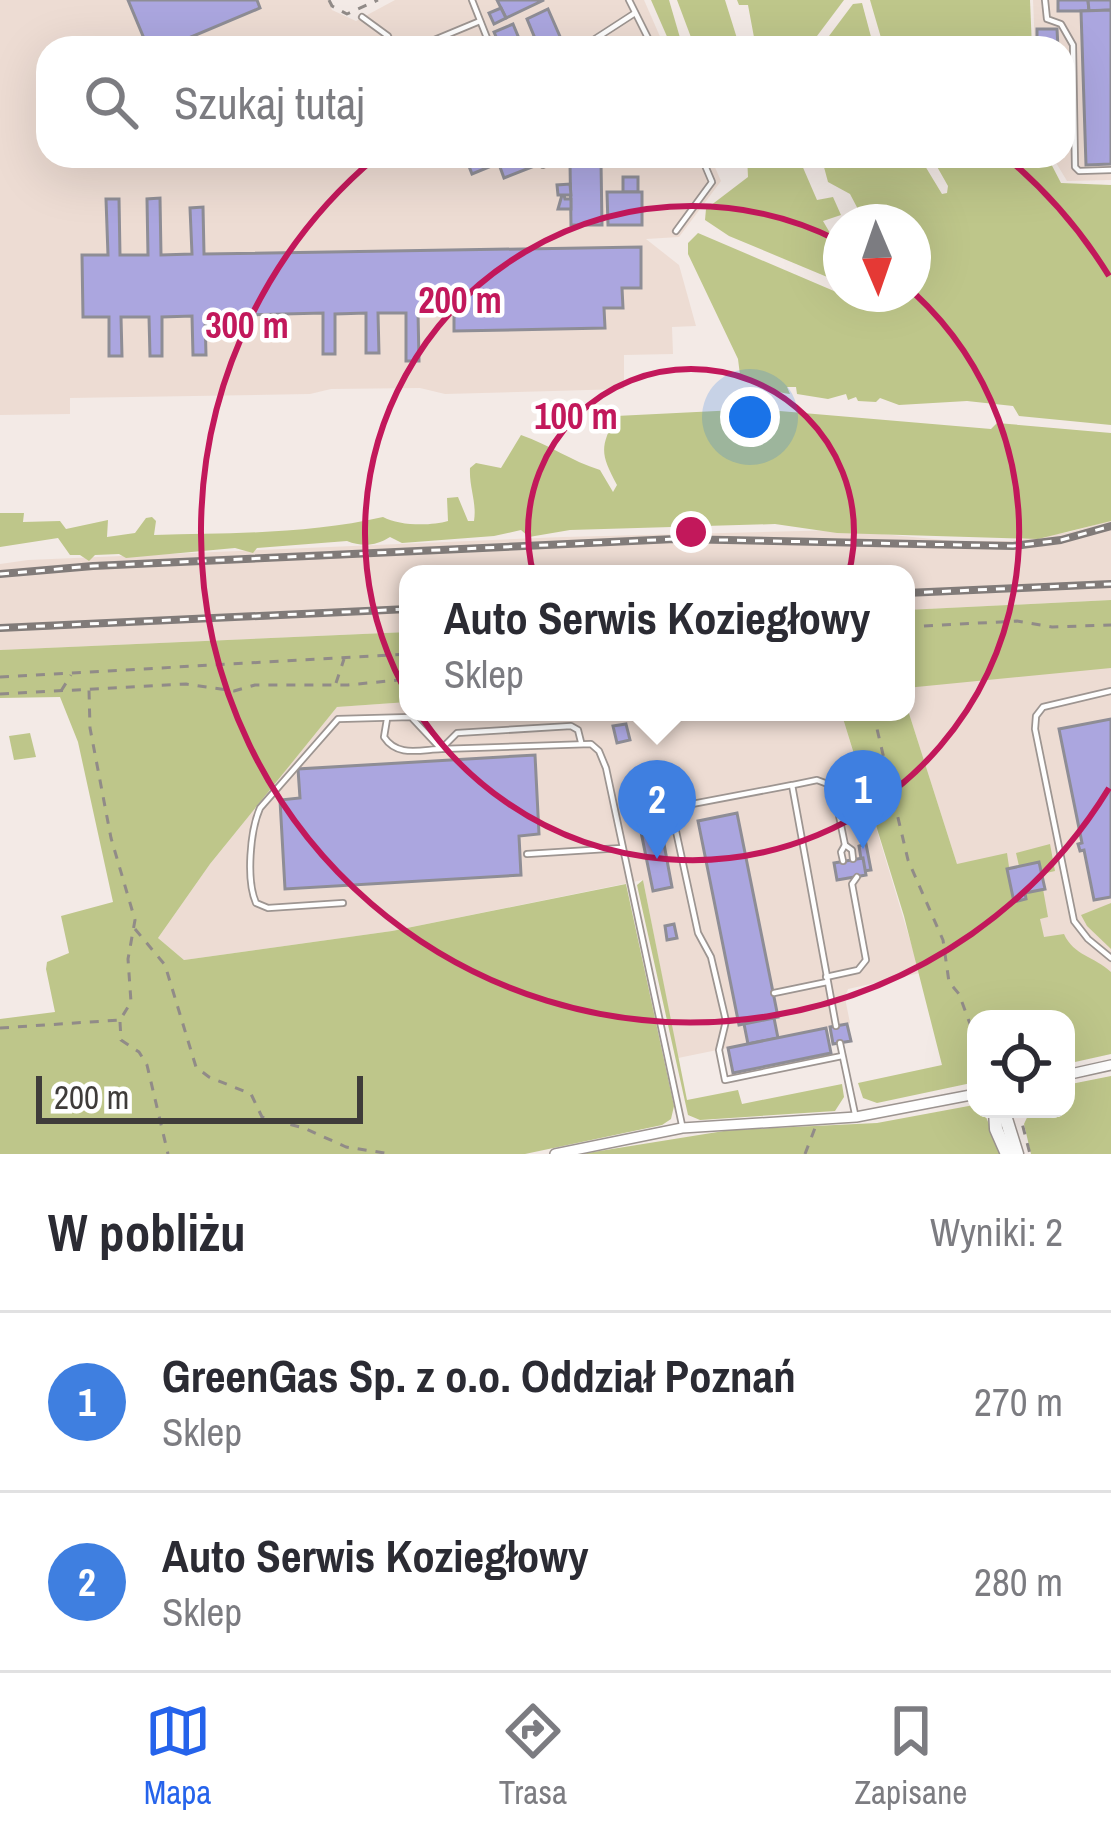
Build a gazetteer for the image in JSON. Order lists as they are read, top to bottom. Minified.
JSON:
{"scale_bar":"200 m","north":"bottom","page":{"search":"Szukaj tutaj","popup":["Auto Serwis Koziegłowy","Sklep"],"pins":["1","2"],"scale":"200 m","heading":["W pobliżu","Wyniki: 2"],"list":[{"mark":"1","name":"GreenGas Sp. z o.o. Oddział Poznań","note":"Sklep","value":"270 m"},{"mark":"2","name":"Auto Serwis Koziegłowy","note":"Sklep","value":"280 m"}],"nav":["Mapa","Trasa","Zapisane"]},"rings":["200 m","300 m","100 m"]}
